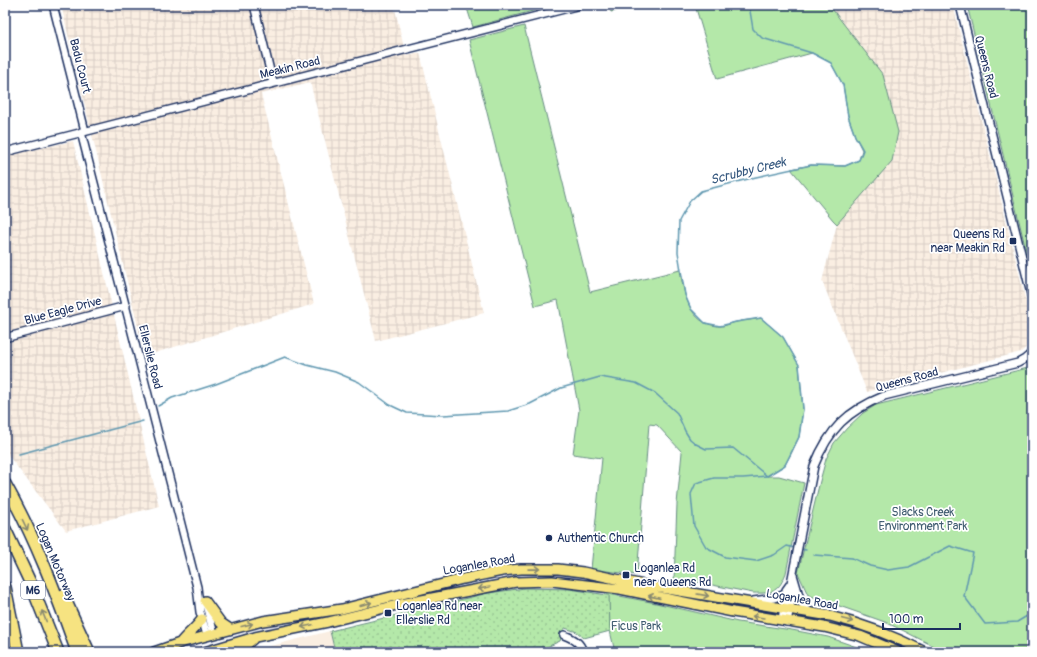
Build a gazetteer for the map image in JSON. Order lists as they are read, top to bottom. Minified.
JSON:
{"streets":{"highway":["Logan Motorway","M6"],"main road":["Loganlea Road"],"street":["Badu Court","Queens Road","Meakin Road","Blue Eagle Drive","Ellerslie Road"]},"crossings":[["Badu Court","Meakin Road"],["Badu Court","Ellerslie Road"],["Queens Road","Loganlea Road"],["Meakin Road","Ellerslie Road"],["Blue Eagle Drive","Ellerslie Road"],["Ellerslie Road","Loganlea Road"]],"water":["Scrubby Creek"],"parks":["Slacks Creek Environment Park","Ficus Park"],"places":{"transit":["Queens Rd near Meakin Rd","Loganlea Rd near Queens Rd","Loganlea Rd near Ellerslie Rd"],"other":["Authentic Church"]},"scale_bar":"100 m"}
